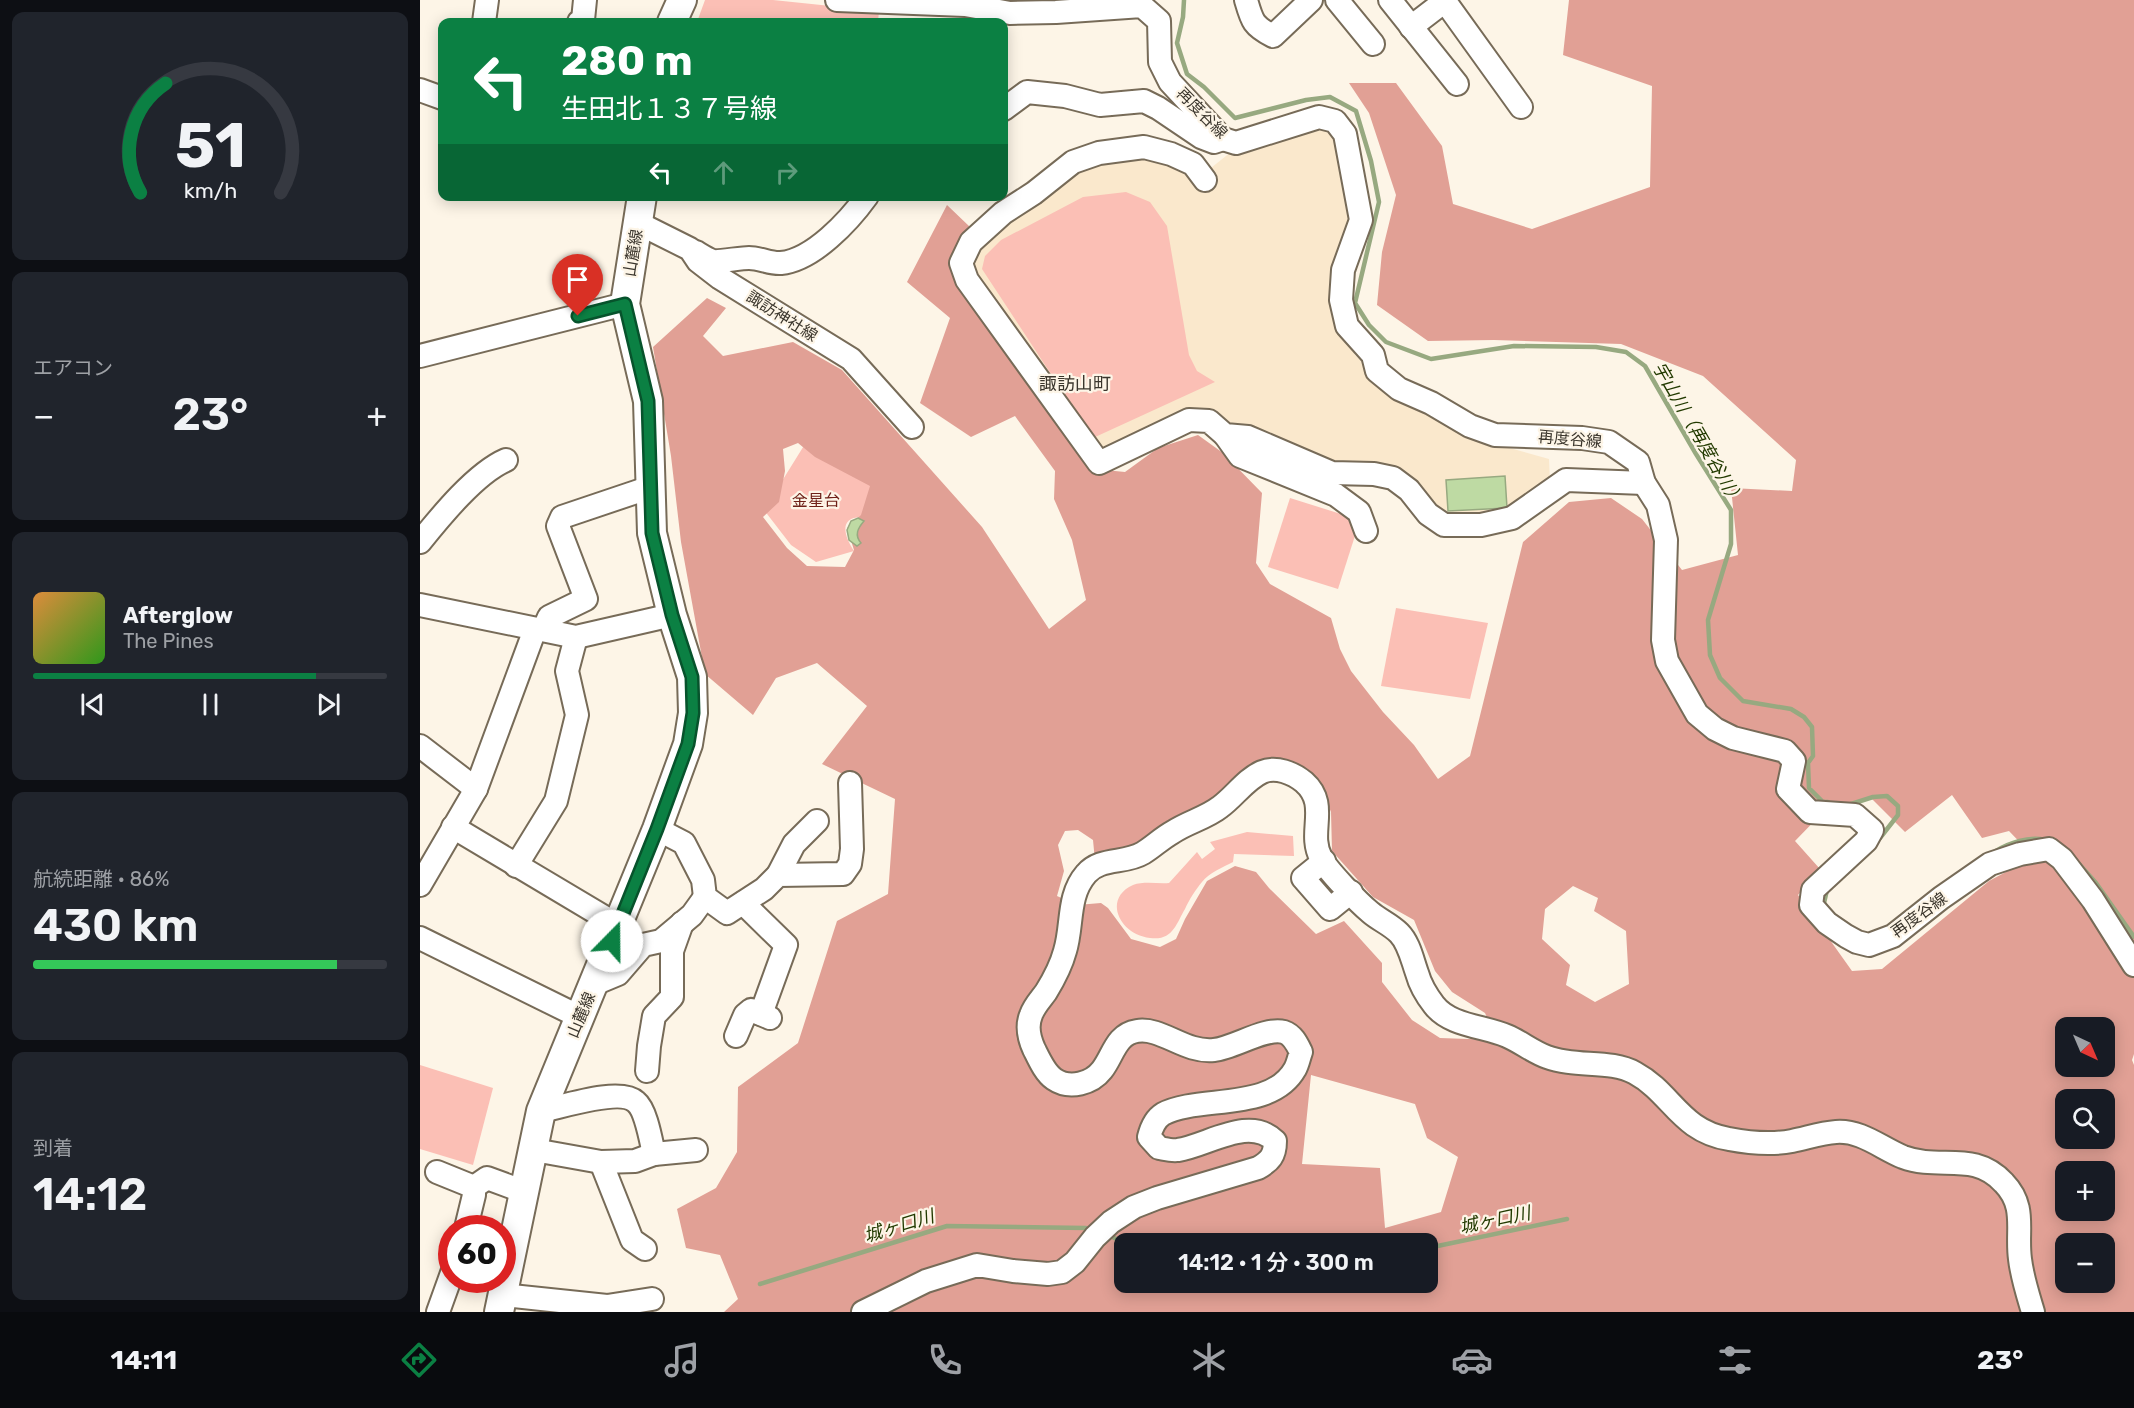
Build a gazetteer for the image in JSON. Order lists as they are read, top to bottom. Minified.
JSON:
{"streets":{"main road":["山麓線"],"street":["再度谷線","諏訪神社線"]},"crossings":[["山麓線","諏訪神社線"]],"districts":["諏訪山町"],"water":["宇山川（再度谷川）","城ヶ口川"],"parks":["金星台"],"north":"bottom right","page":{"turn":["280 m","生田北１３７号線"],"tile":["エアコン",["航続距離 · 86%","430 km"],["到着","14:12"]],"heat":["−","23°","+"],"song":["Afterglow","The Pines"],"map_buttons":["+","−"],"limit":"60","trip":"14:12 · 1 分 · 300 m","tabs":["14:11","23°"],"gauge":["51","km/h"]}}
